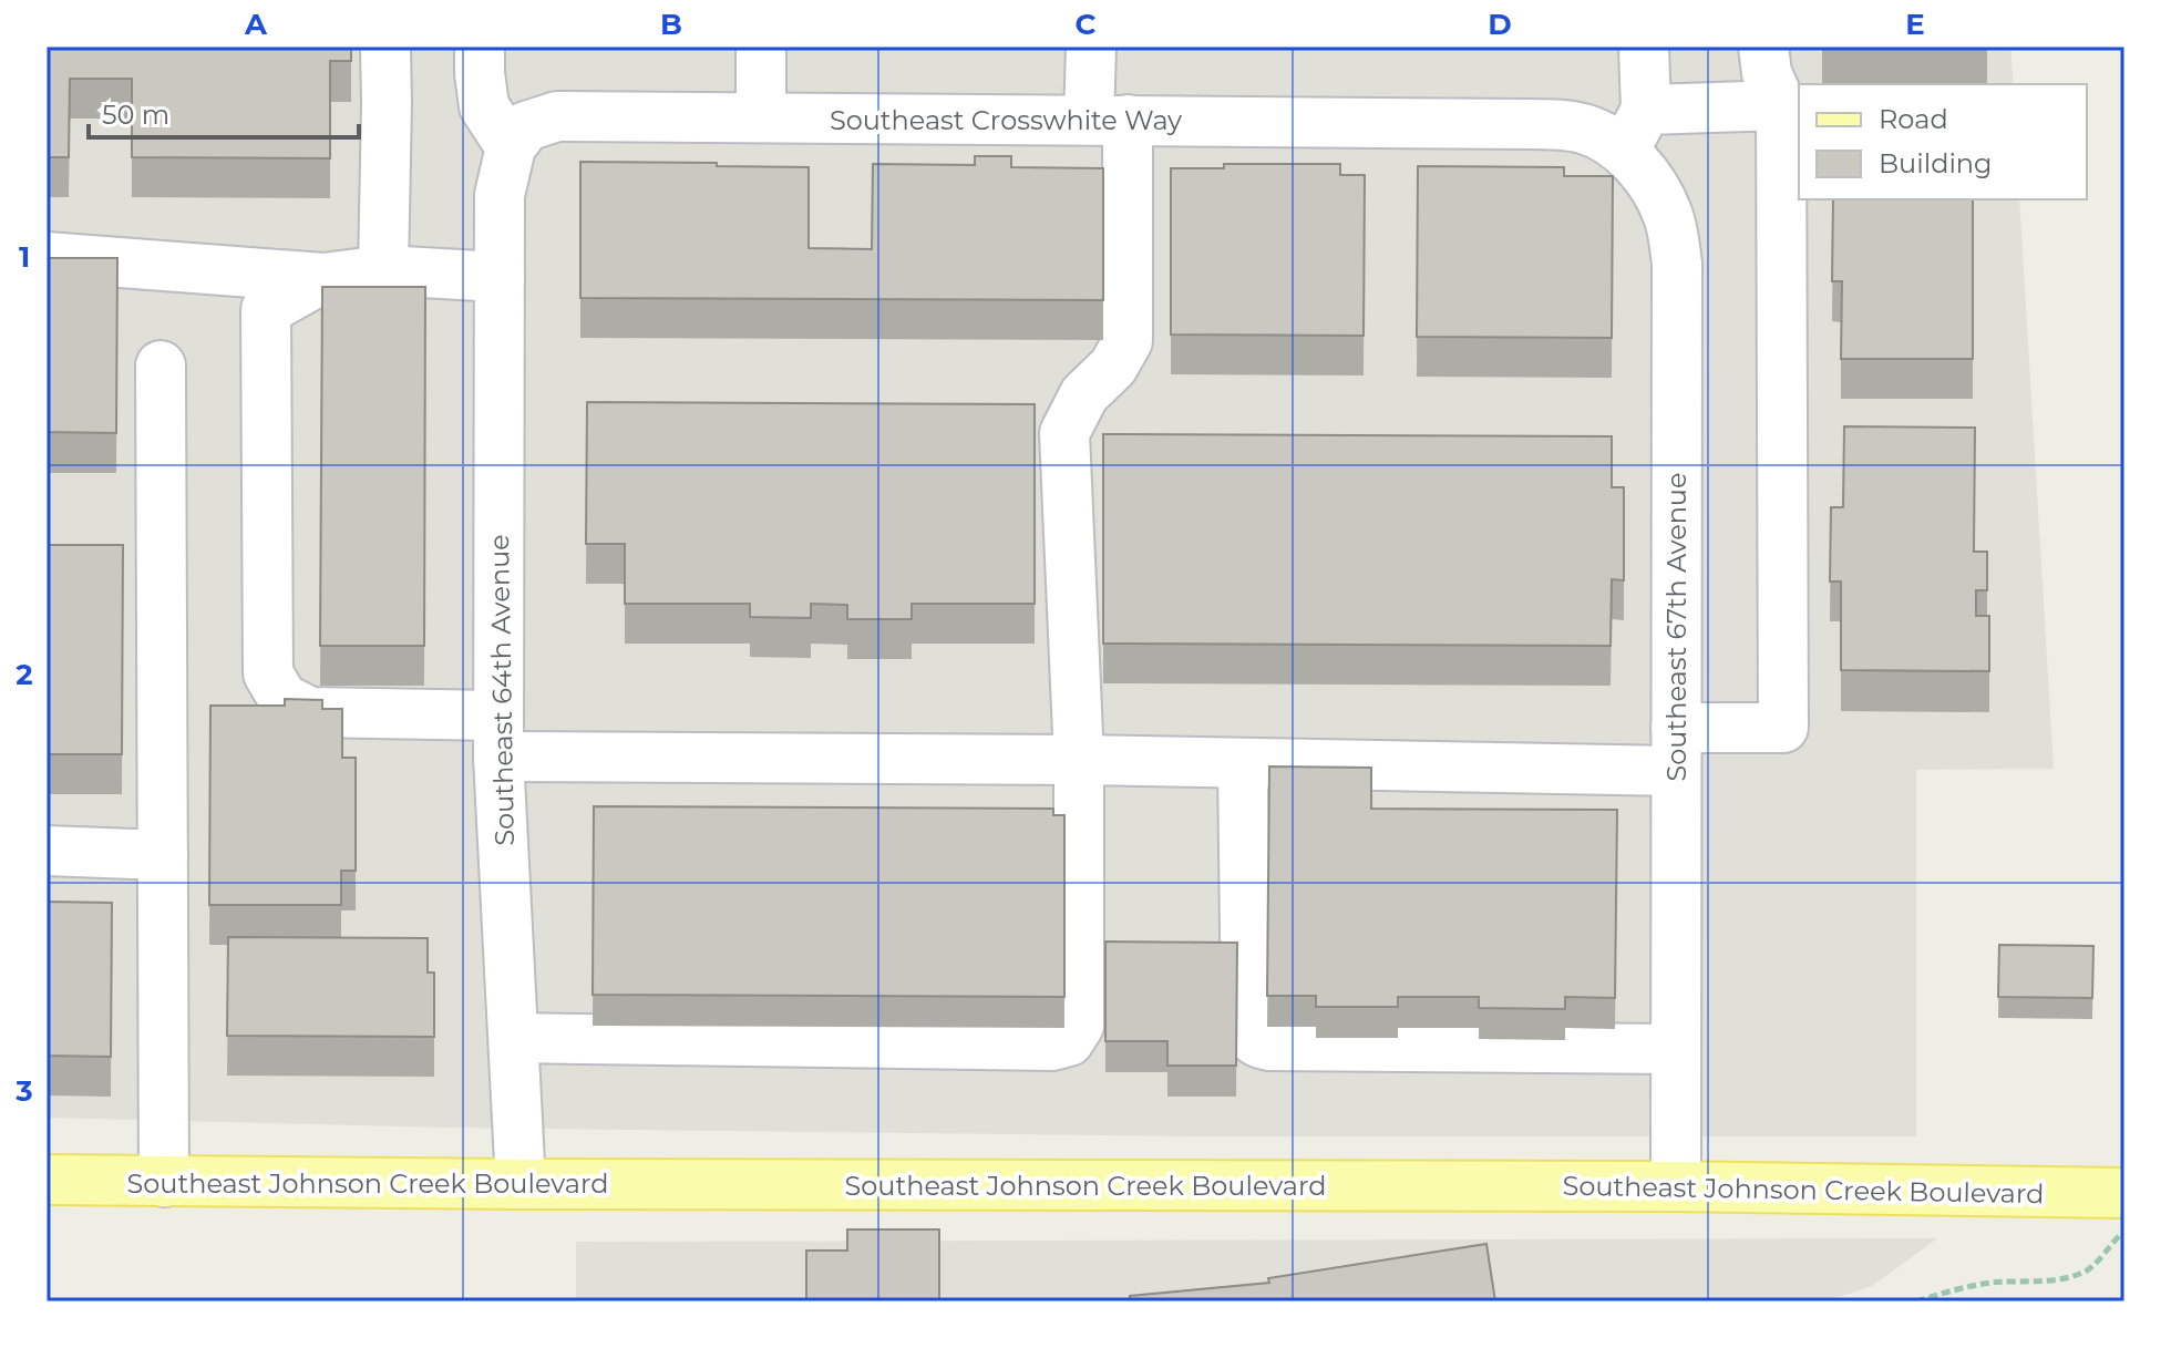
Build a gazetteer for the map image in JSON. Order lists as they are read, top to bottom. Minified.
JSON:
{"streets":{"main road":["Southeast Johnson Creek Boulevard"],"street":["Southeast Crosswhite Way","Southeast 67th Avenue","Southeast 64th Avenue"]},"crossings":[["Southeast Crosswhite Way","Southeast 67th Avenue"],["Southeast Crosswhite Way","Southeast 64th Avenue"],["Southeast 67th Avenue","Southeast Johnson Creek Boulevard"],["Southeast 64th Avenue","Southeast Johnson Creek Boulevard"]],"legend":["Road","Building"],"scale_bar":"50 m","grid":{"columns":["A","B","C","D","E"],"rows":["1","2","3"]}}
